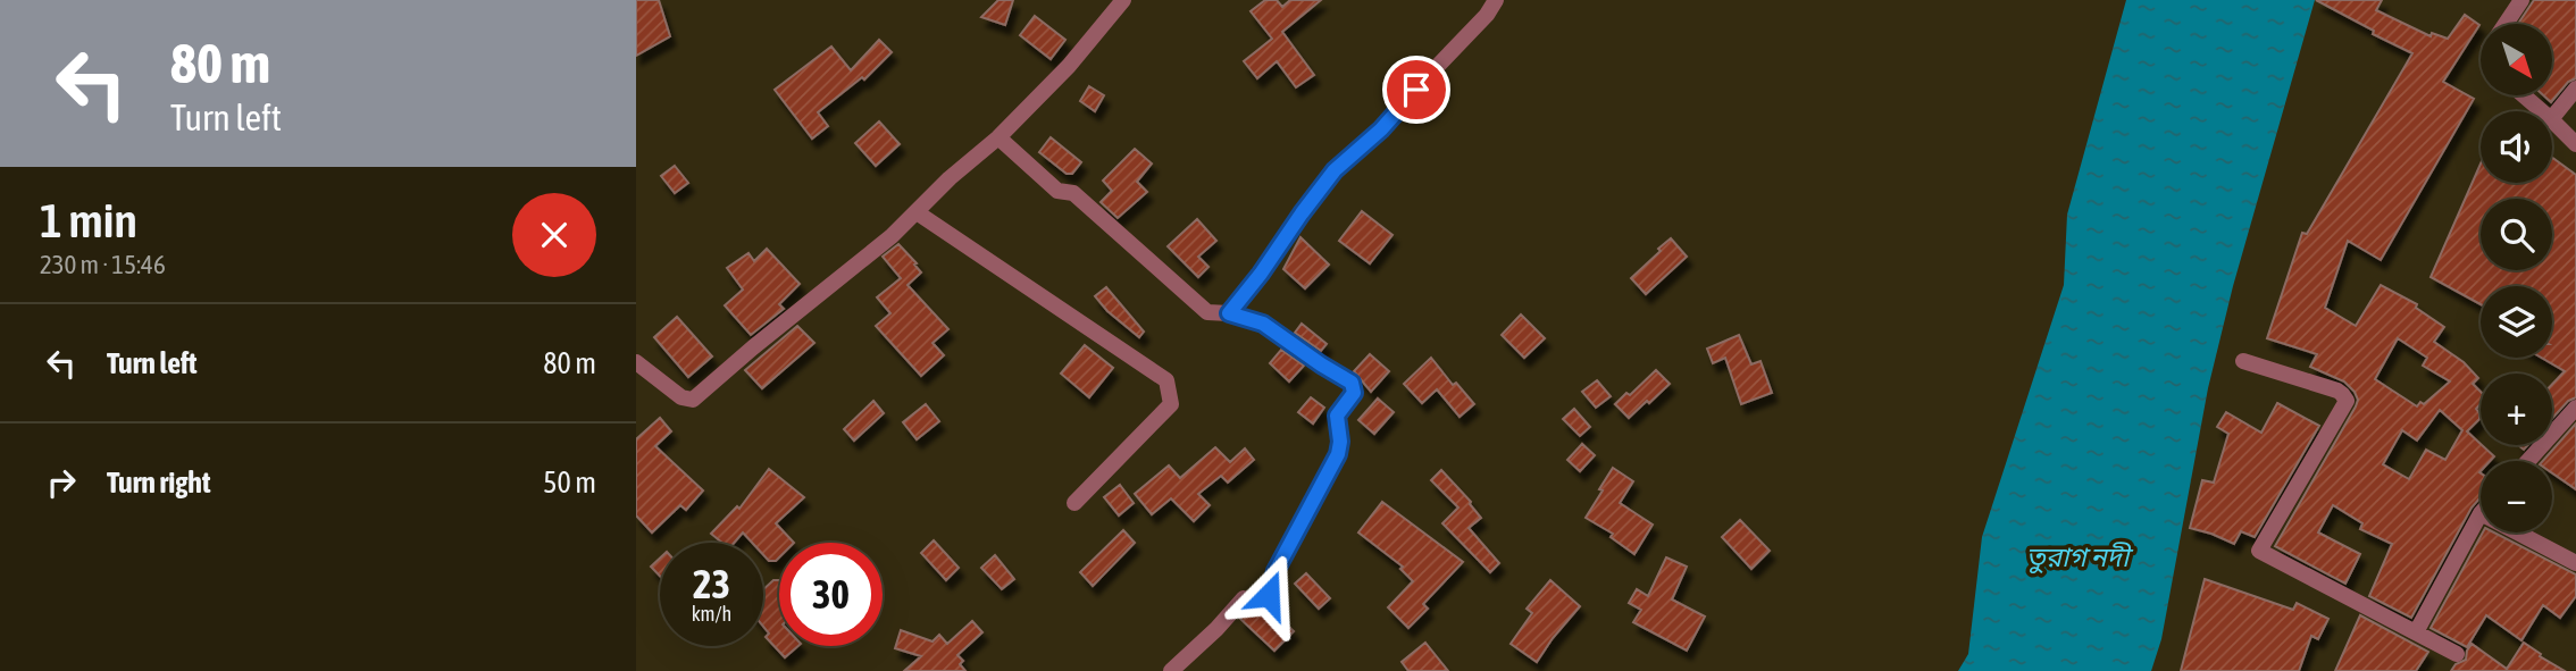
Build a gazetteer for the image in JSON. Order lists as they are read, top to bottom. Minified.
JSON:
{"water":["তুরাগ নদী"],"north":"bottom right","page":{"turn":["80 m","Turn left"],"map_buttons":["+","−"],"heading":["1 min","230 m · 15:46"],"list":[{"name":"Turn left","value":"80 m"},{"name":"Turn right","value":"50 m"}],"speed":"23 km/h","limit":"30"}}
